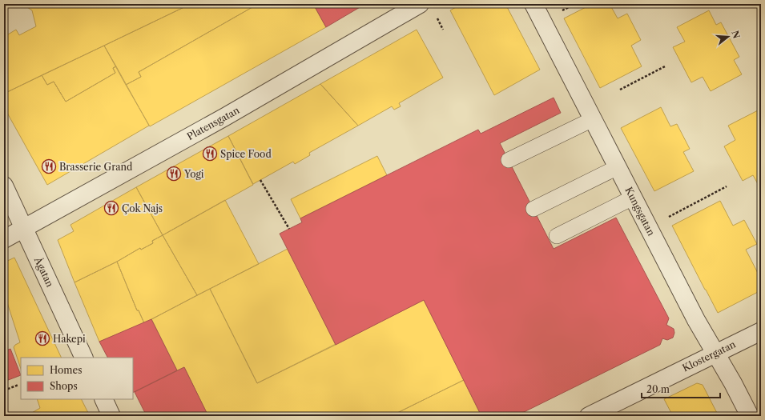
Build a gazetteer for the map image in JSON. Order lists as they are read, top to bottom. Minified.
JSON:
{"streets":{"street":["Platensgatan","Kungsgatan","Ågatan","Klostergatan"]},"crossings":[["Platensgatan","Ågatan"],["Kungsgatan","Klostergatan"]],"places":{"restaurant":["Spice Food","Brasserie Grand","Yogi","Çok Najs","Hakepi"]},"legend":["Homes","Shops"],"scale_bar":"20 m","north":"right"}
